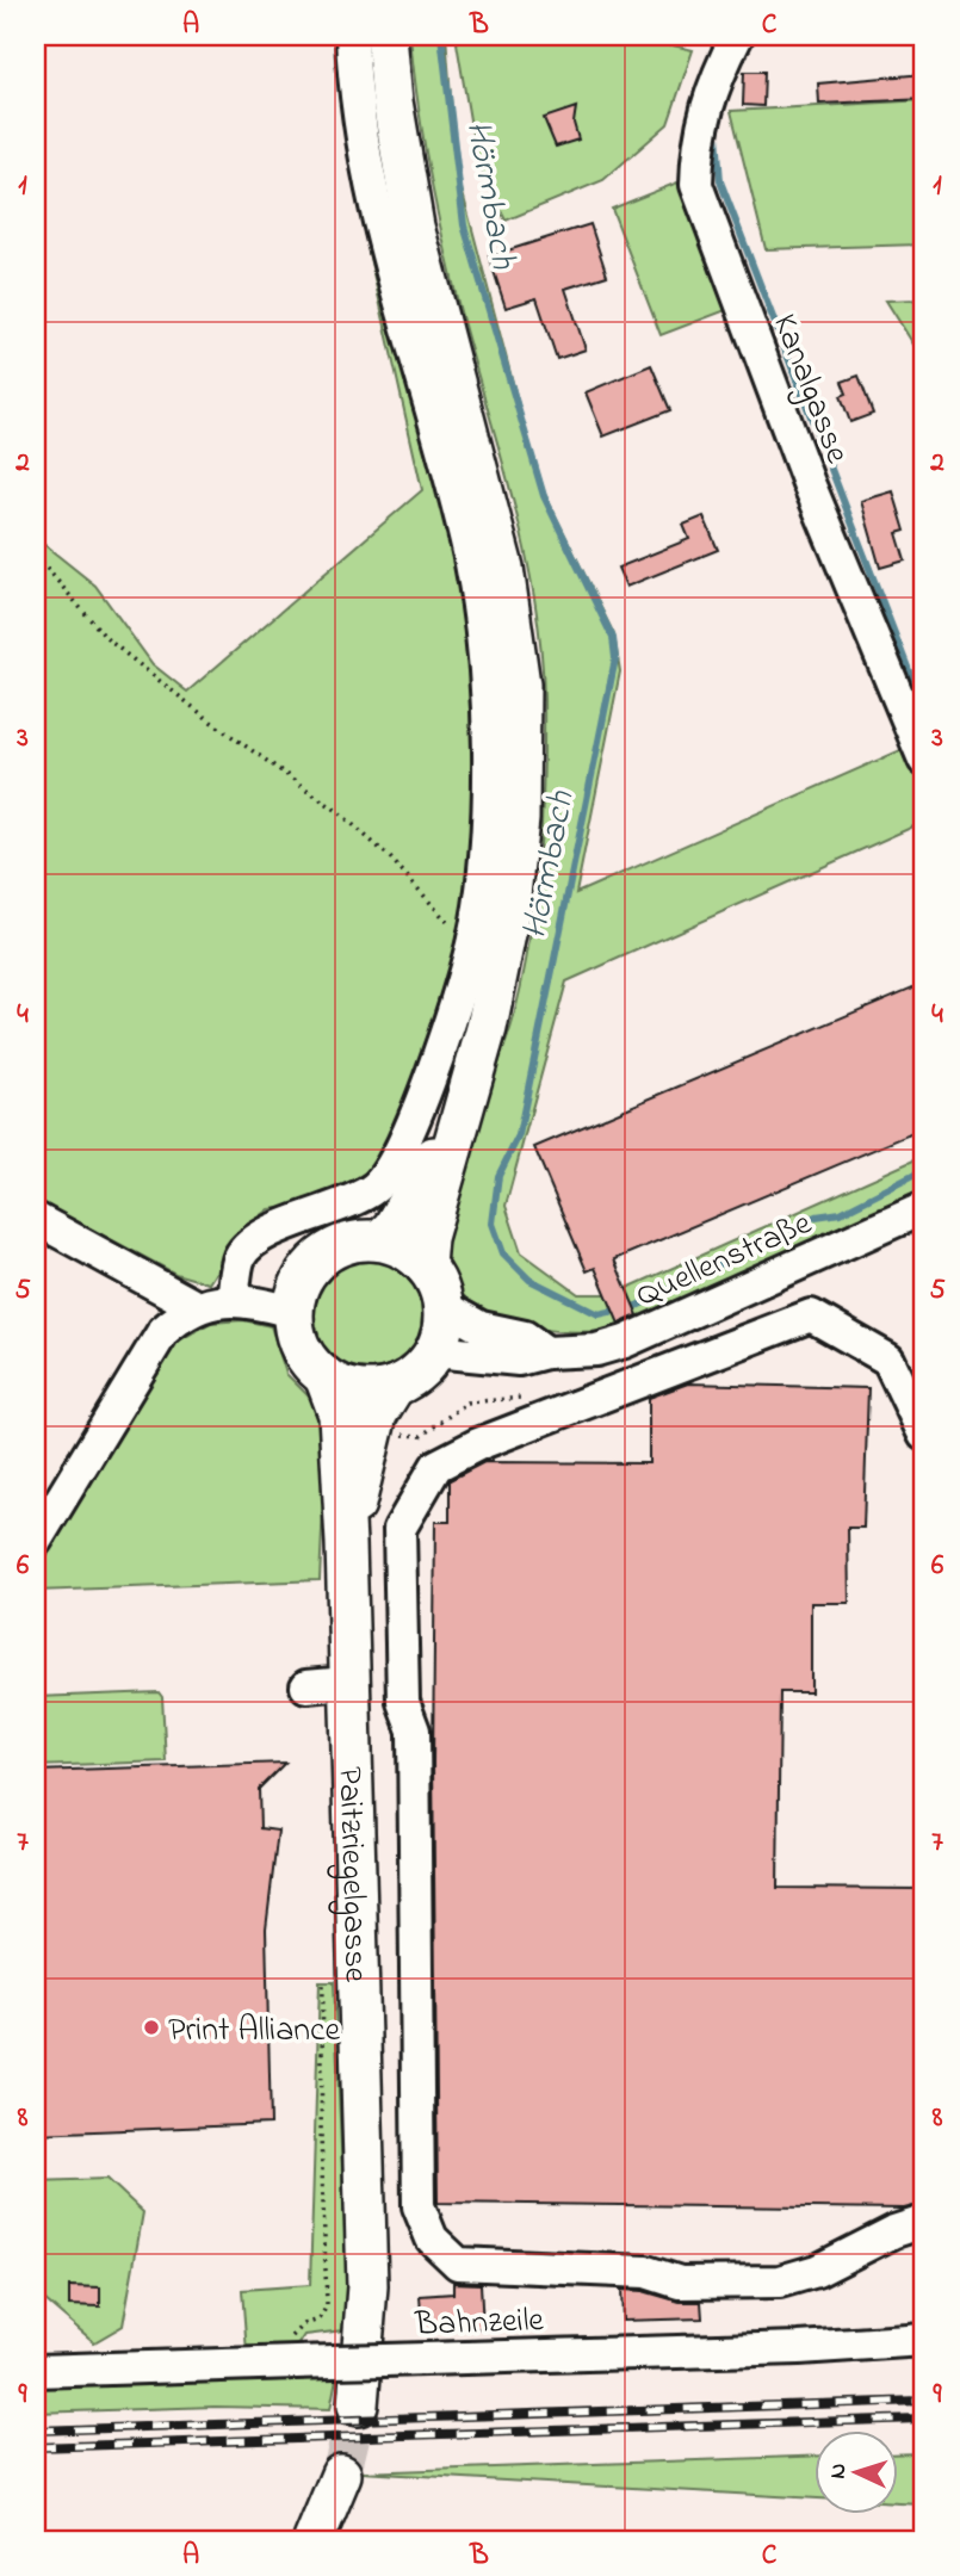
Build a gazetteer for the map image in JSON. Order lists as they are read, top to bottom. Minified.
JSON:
{"streets":{"main road":["Paitzriegelgasse"],"street":["Kanalgasse","Quellenstraße","Bahnzeile"]},"crossings":[["Quellenstraße","Paitzriegelgasse"]],"water":["Hörmbach"],"places":["Print Alliance"],"north":"left","grid":{"columns":["A","B","C"],"rows":["1","2","3","4","5","6","7","8","9"]}}
